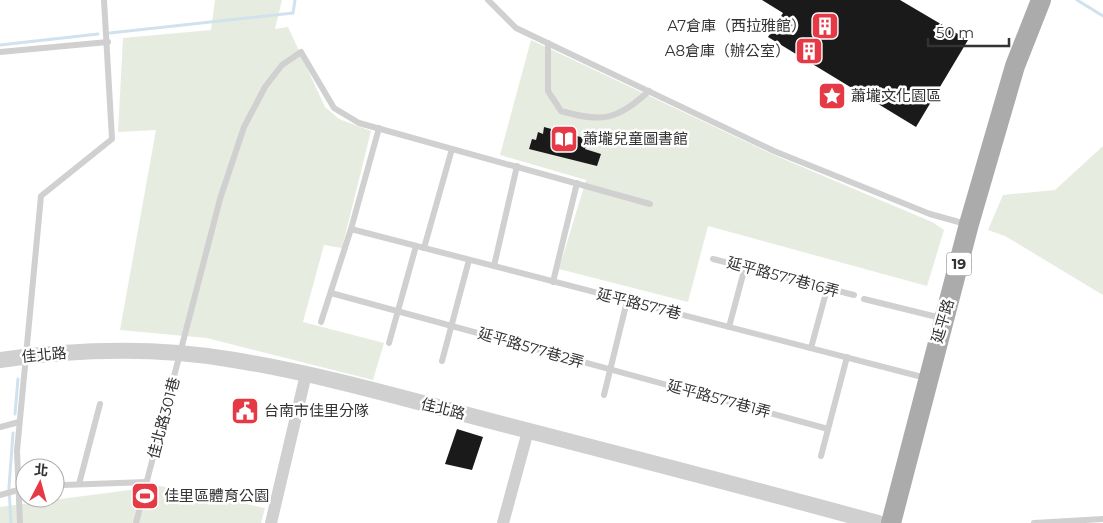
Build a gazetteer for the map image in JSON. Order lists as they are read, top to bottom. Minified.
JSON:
{"streets":{"main road":["19","延平路"],"street":["佳北路"],"lane":["延平路577巷16弄","延平路577巷","延平路577巷2弄","延平路577巷1弄","佳北路301巷"]},"crossings":[["延平路577巷","延平路"],["延平路577巷2弄","延平路577巷1弄"],["佳北路","佳北路301巷"]],"places":{"building":["A7倉庫（西拉雅館）","A8倉庫（辦公室）"],"place":["蕭壠文化園區"],"library":["蕭壠兒童圖書館"],"public building":["台南市佳里分隊"],"sports":["佳里區體育公園"]},"scale_bar":"50 m","north":"top"}
